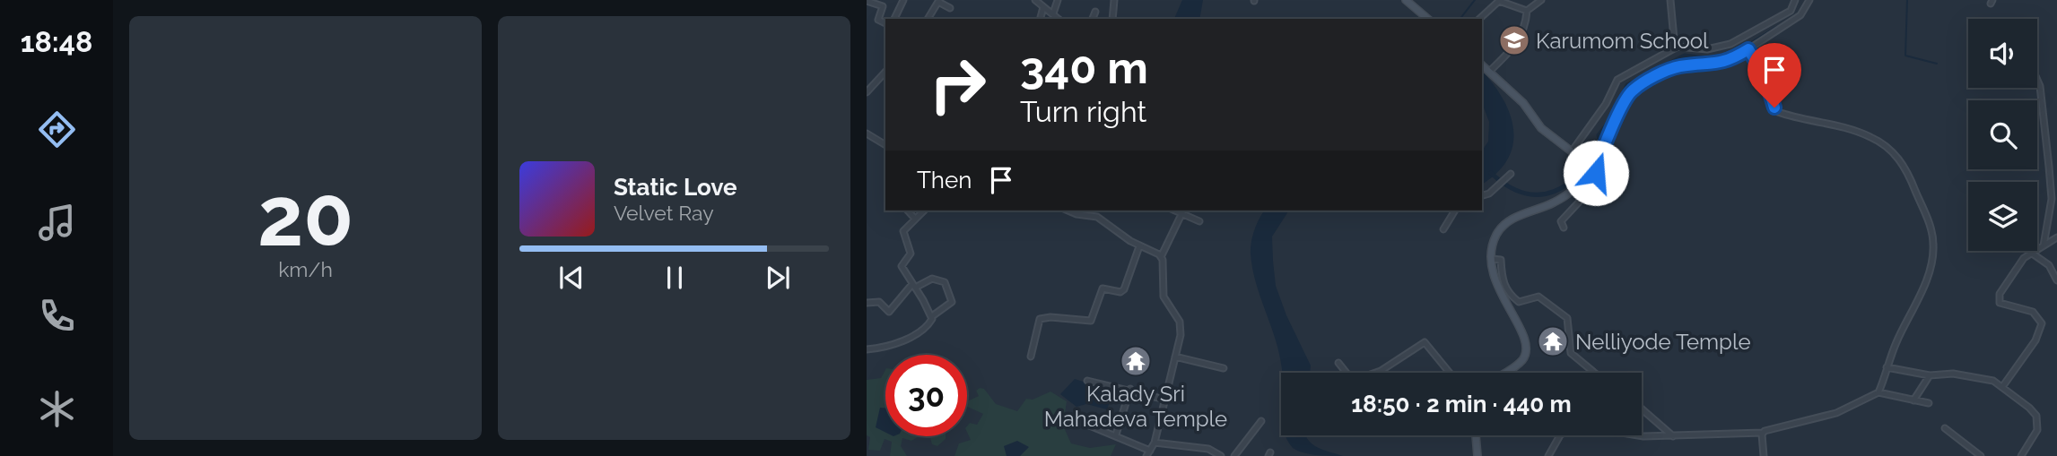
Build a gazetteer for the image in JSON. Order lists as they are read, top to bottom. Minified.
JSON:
{"places":{"school or university":["Karumom School"],"temple":["Nelliyode Temple","Kalady Sri Mahadeva Temple"]},"page":{"tabs":"18:48","tile":["20","km/h"],"turn":["340 m","Turn right"],"then":"Then","song":["Static Love","Velvet Ray"],"limit":"30","trip":"18:50 · 2 min · 440 m"}}
